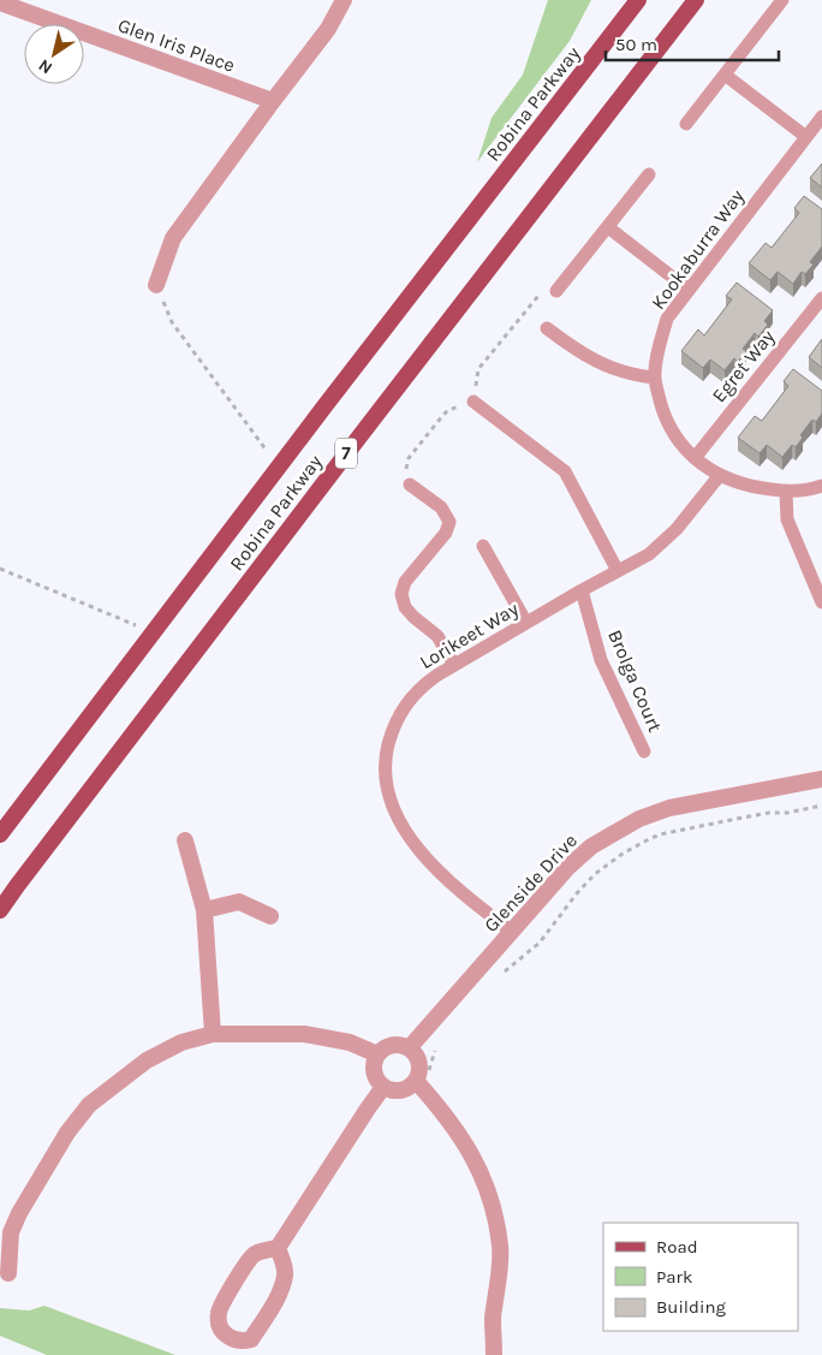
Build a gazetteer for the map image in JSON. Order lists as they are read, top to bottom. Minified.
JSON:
{"streets":{"main road":["Robina Parkway","7"],"street":["Glen Iris Place","Glenside Drive"],"lane":["Kookaburra Way","Egret Way","Lorikeet Way","Brolga Court"]},"crossings":[["Kookaburra Way","Egret Way"],["Kookaburra Way","Lorikeet Way"],["Lorikeet Way","Brolga Court"],["Lorikeet Way","Glenside Drive"]],"legend":["Road","Park","Building"],"scale_bar":"50 m","north":"bottom left"}
